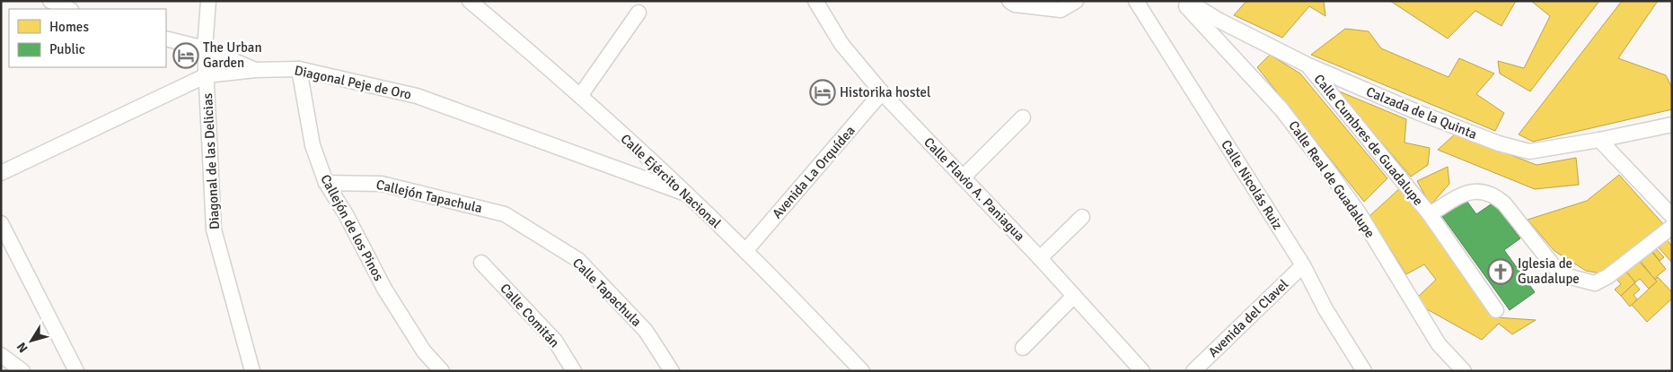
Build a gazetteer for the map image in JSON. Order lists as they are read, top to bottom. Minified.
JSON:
{"streets":{"street":["Diagonal Peje de Oro","Calzada de la Quinta","Calle Cumbres de Guadalupe","Diagonal de las Delicias","Avenida La Orquídea","Calle Real de Guadalupe","Calle Ejército Nacional","Calle Nicolás Ruiz","Calle Flavio A. Paniagua","Callejón Tapachula","Callejón de los Pinos","Calle Tapachula","Calle Comitán","Avenida del Clavel"]},"crossings":[["Diagonal Peje de Oro","Diagonal de las Delicias"],["Diagonal Peje de Oro","Calle Ejército Nacional"],["Diagonal Peje de Oro","Callejón de los Pinos"],["Calzada de la Quinta","Calle Cumbres de Guadalupe"],["Avenida La Orquídea","Calle Ejército Nacional"],["Avenida La Orquídea","Calle Flavio A. Paniagua"],["Calle Nicolás Ruiz","Avenida del Clavel"],["Callejón Tapachula","Callejón de los Pinos"],["Callejón Tapachula","Calle Tapachula"]],"places":{"hotel":["The Urban Garden","Historika hostel"],"church":["Iglesia de Guadalupe"]},"legend":["Homes","Public"],"north":"bottom left"}
